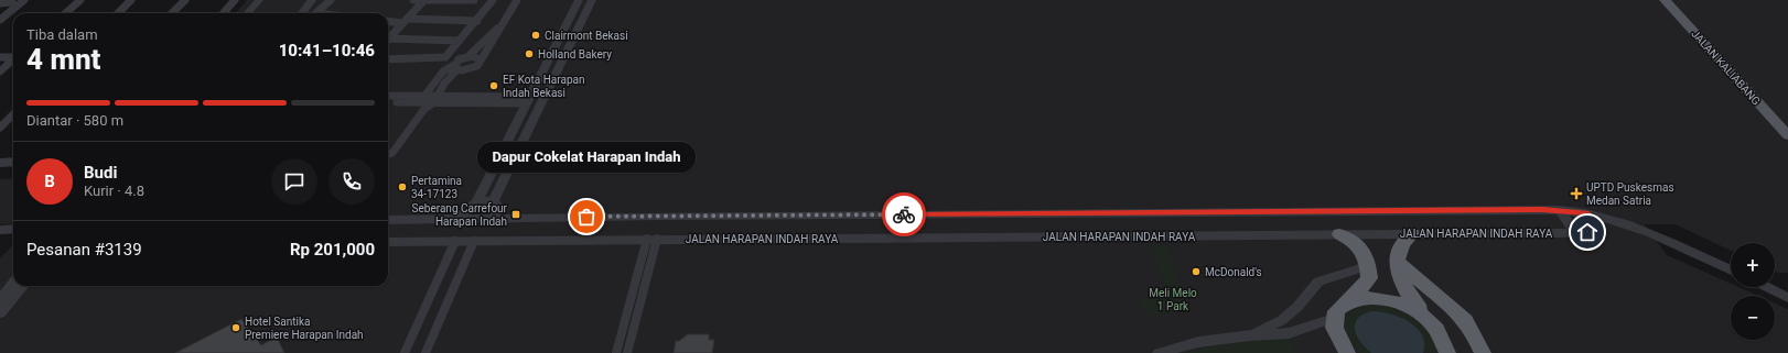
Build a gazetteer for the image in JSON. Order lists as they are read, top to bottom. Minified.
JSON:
{"streets":{"main road":["JALAN KALIABANG"],"street":["JALAN HARAPAN INDAH RAYA"]},"parks":["Meli Melo 1 Park"],"places":{"other":["Clairmont Bekasi","Holland Bakery","EF Kota Harapan Indah Bekasi","Pertamina 34-17123","Dapur Cokelat Harapan Indah","McDonald's","Hotel Santika Premiere Harapan Indah"],"health":["UPTD Puskesmas Medan Satria"],"transit":["Seberang Carrefour Harapan Indah"]},"page":{"heading":["4 mnt","Tiba dalam","10:41–10:46"],"panel":["Budi","Kurir · 4.8","Pesanan #3139","Rp 201,000"],"bar":"Diantar · 580 m","bubble":"Dapur Cokelat Harapan Indah","round":"B","map_buttons":["+","−"]}}
